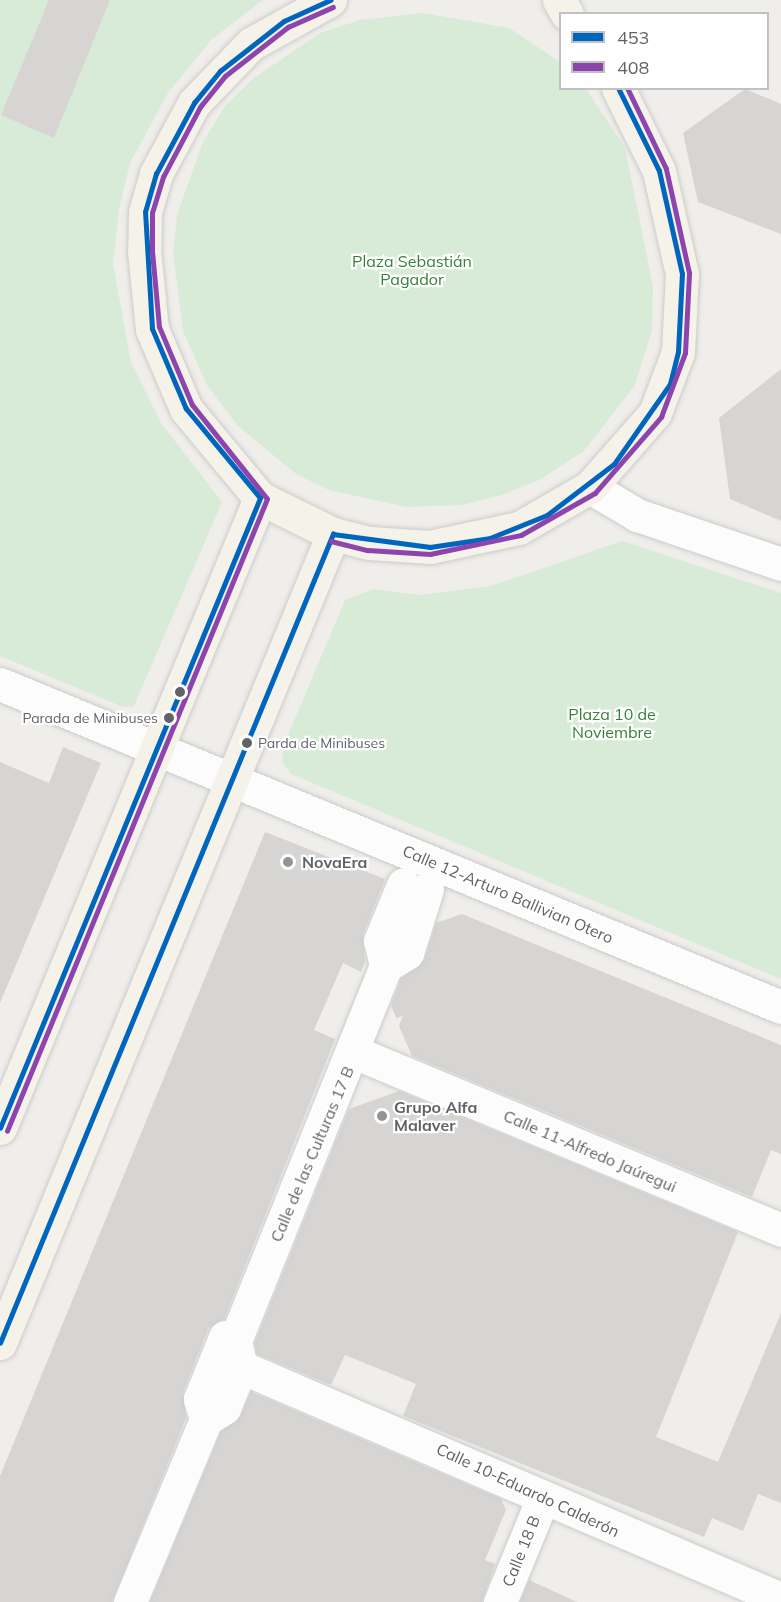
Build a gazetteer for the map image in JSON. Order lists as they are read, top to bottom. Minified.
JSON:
{"streets":{"street":["Calle 12-Arturo Ballivian Otero","Calle 11-Alfredo Jaúregui","Calle de las Culturas 17 B","Calle 10-Eduardo Calderón","Calle 18 B"]},"crossings":[["Calle 11-Alfredo Jaúregui","Calle de las Culturas 17 B"],["Calle de las Culturas 17 B","Calle 10-Eduardo Calderón"],["Calle 10-Eduardo Calderón","Calle 18 B"]],"parks":["Plaza Sebastián Pagador","Plaza 10 de Noviembre"],"places":["Parada de Minibuses","Parda de Minibuses","NovaEra","Grupo Alfa Malaver"],"lines":["transit line 453","transit line 408"],"legend":["453","408"]}
